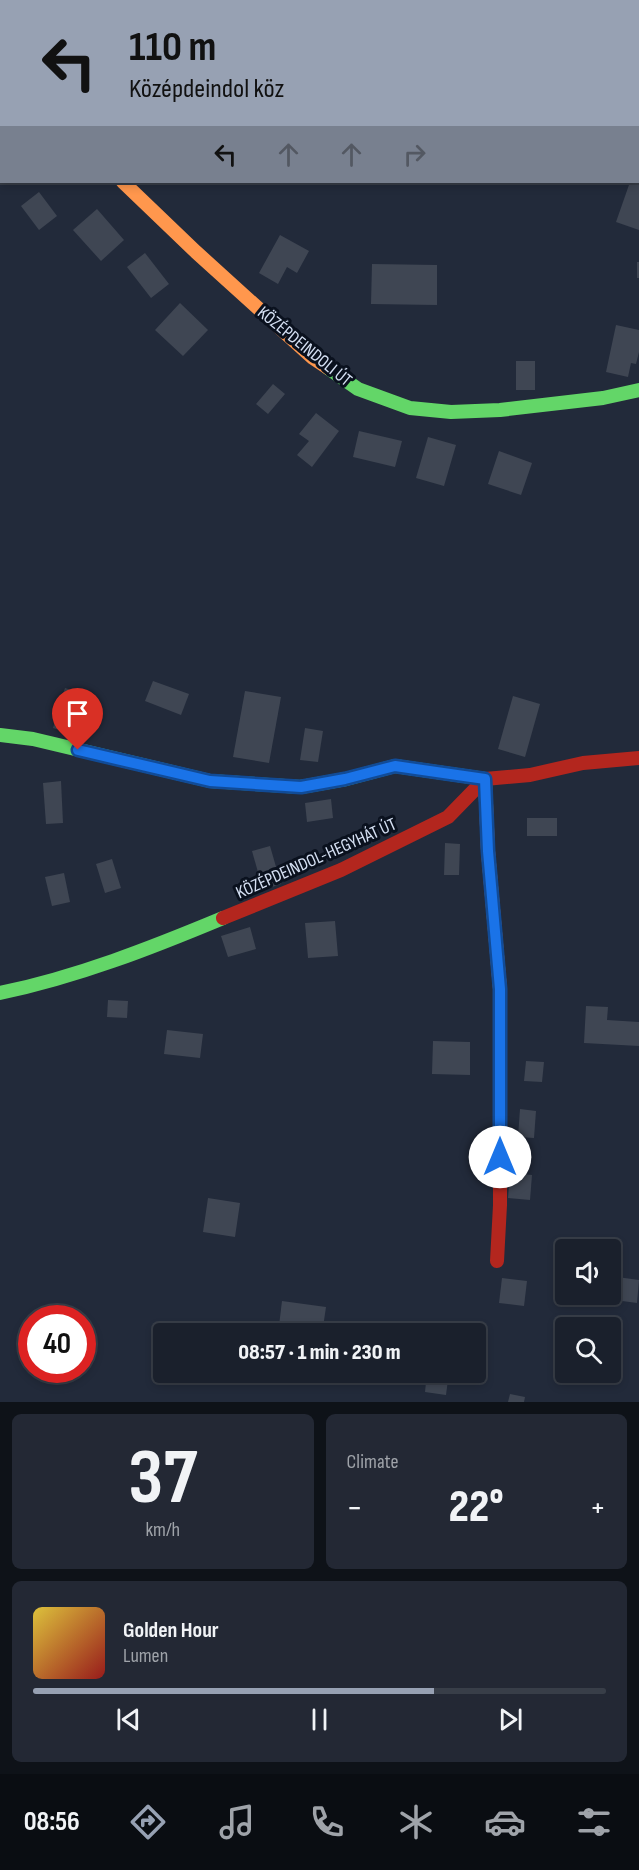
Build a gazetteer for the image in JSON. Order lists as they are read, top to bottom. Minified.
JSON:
{"streets":{"street":["KÖZÉPDEINDOLI ÚT","KÖZÉPDEINDOL-HEGYHÁT ÚT"]},"page":{"turn":["110 m","Középdeindol köz"],"limit":"40","trip":"08:57 · 1 min · 230 m","tile":[["37","km/h"],"Climate"],"heat":["−","22°","+"],"song":["Golden Hour","Lumen"],"tabs":"08:56"}}
